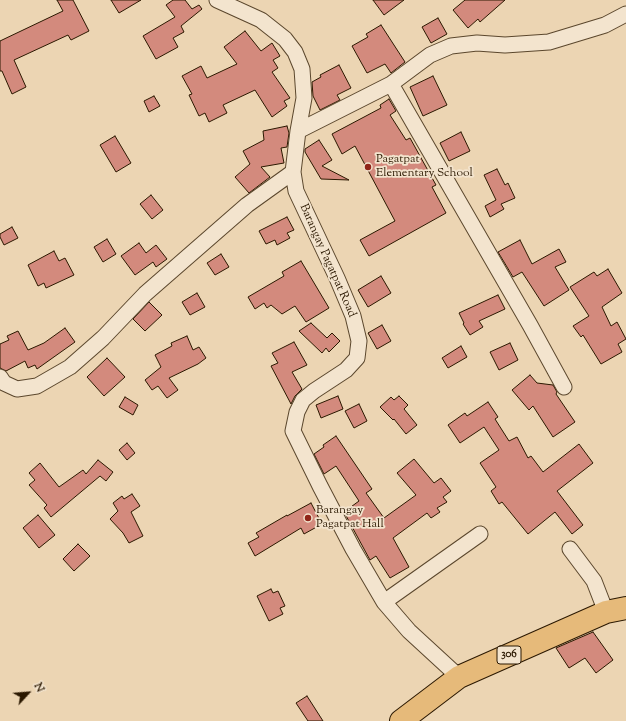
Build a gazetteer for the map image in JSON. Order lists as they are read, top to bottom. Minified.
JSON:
{"streets":{"main road":["306"],"street":["Barangay Pagatpat Road"]},"crossings":[["Barangay Pagatpat Road","306"]],"places":["Pagatpat Elementary School","Barangay Pagatpat Hall"],"north":"top right"}
